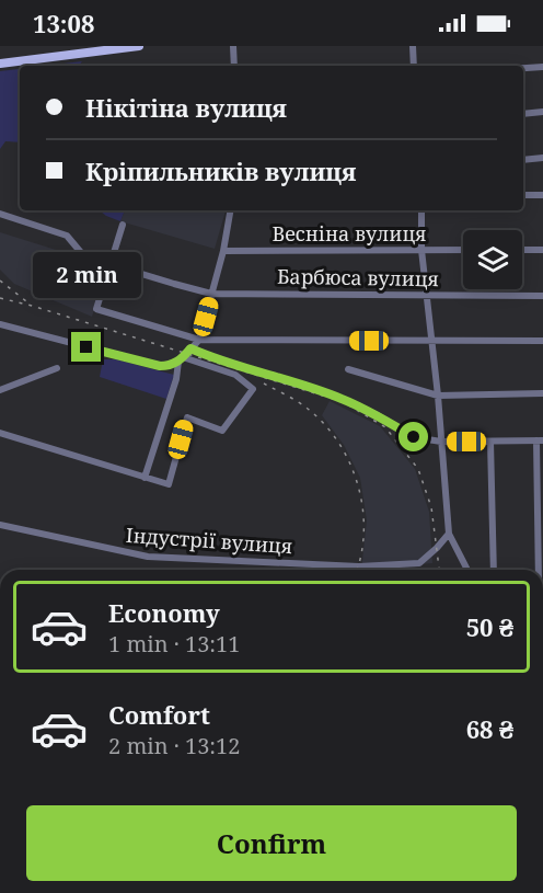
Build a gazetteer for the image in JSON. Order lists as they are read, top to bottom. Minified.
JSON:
{"streets":{"street":["Весніна вулиця","Барбюса вулиця","Індустрії вулиця"]},"page":{"status":"13:08","banner":["Нікітіна вулиця","Кріпильників вулиця"],"bubble":"2 min","list":[{"name":"Economy","note":"1 min · 13:11","value":"50 ₴"},{"name":"Comfort","note":"2 min · 13:12","value":"68 ₴"}],"buttons":"Confirm"}}
